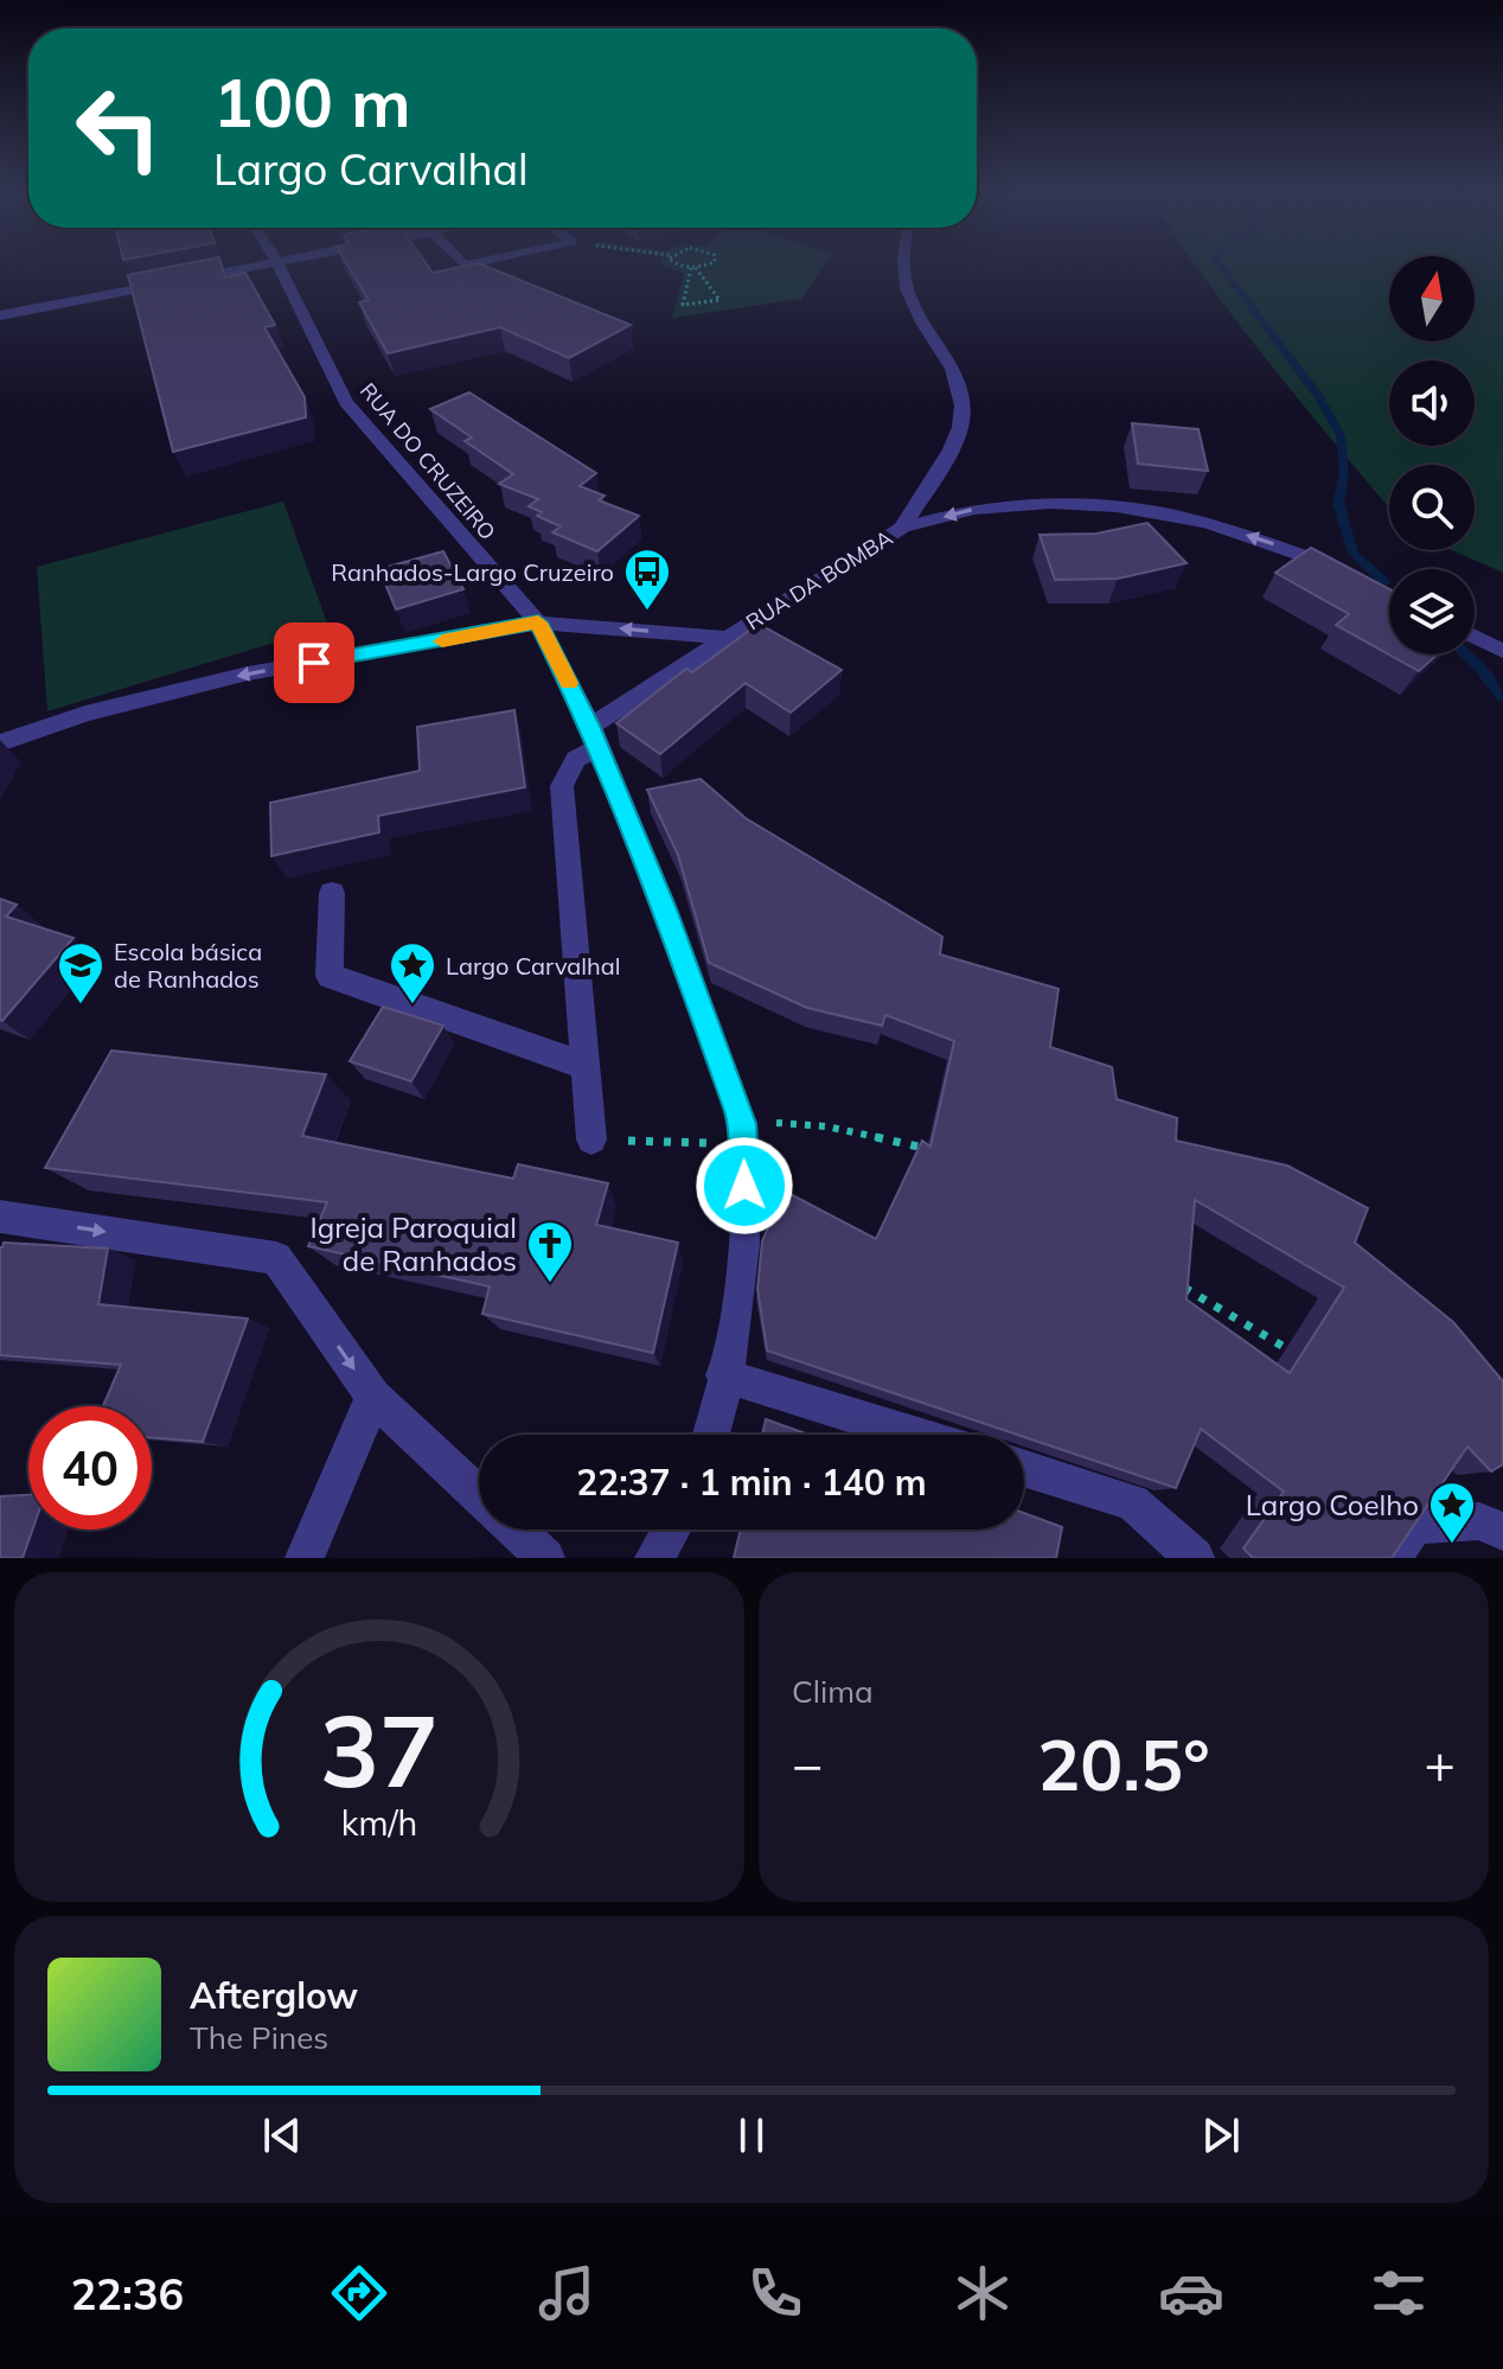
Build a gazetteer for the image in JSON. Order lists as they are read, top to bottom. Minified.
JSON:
{"streets":{"street":["RUA DO CRUZEIRO","RUA DA BOMBA"]},"crossings":[["RUA DO CRUZEIRO","RUA DA BOMBA"]],"one_way":["RUA DA BOMBA"],"places":{"bus stop":["Ranhados-Largo Cruzeiro"],"school or university":["Escola básica de Ranhados"],"place":["Largo Carvalhal","Largo Coelho"],"church":["Igreja Paroquial de Ranhados"]},"north":"top","page":{"turn":["100 m","Largo Carvalhal"],"limit":"40","trip":"22:37 · 1 min · 140 m","tile":"Clima","heat":["−","20.5°","+"],"song":["Afterglow","The Pines"],"tabs":"22:36","gauge":["37","km/h"]}}
